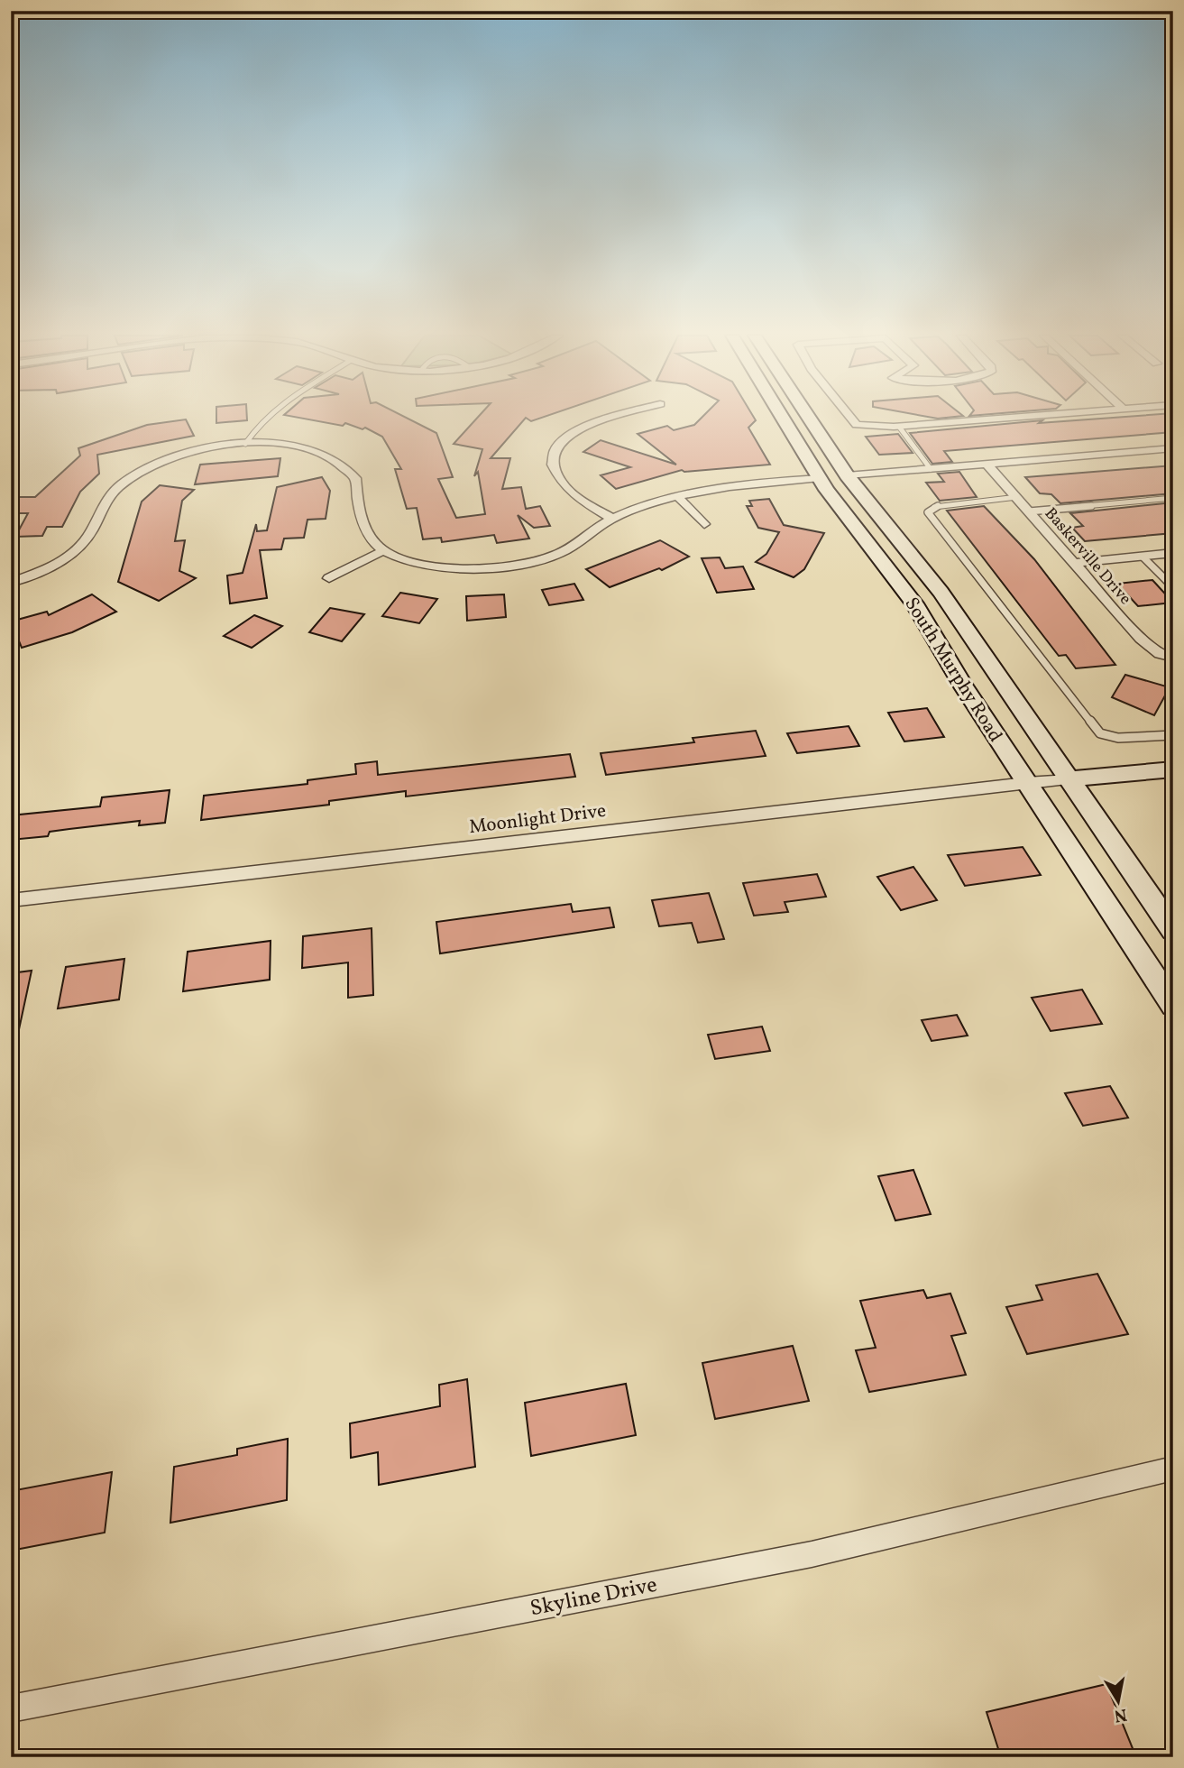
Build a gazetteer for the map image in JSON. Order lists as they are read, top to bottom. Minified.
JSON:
{"streets":{"main road":["South Murphy Road"],"street":["Baskerville Drive","Moonlight Drive","Skyline Drive"]},"crossings":[["South Murphy Road","Moonlight Drive"]],"north":"bottom"}
